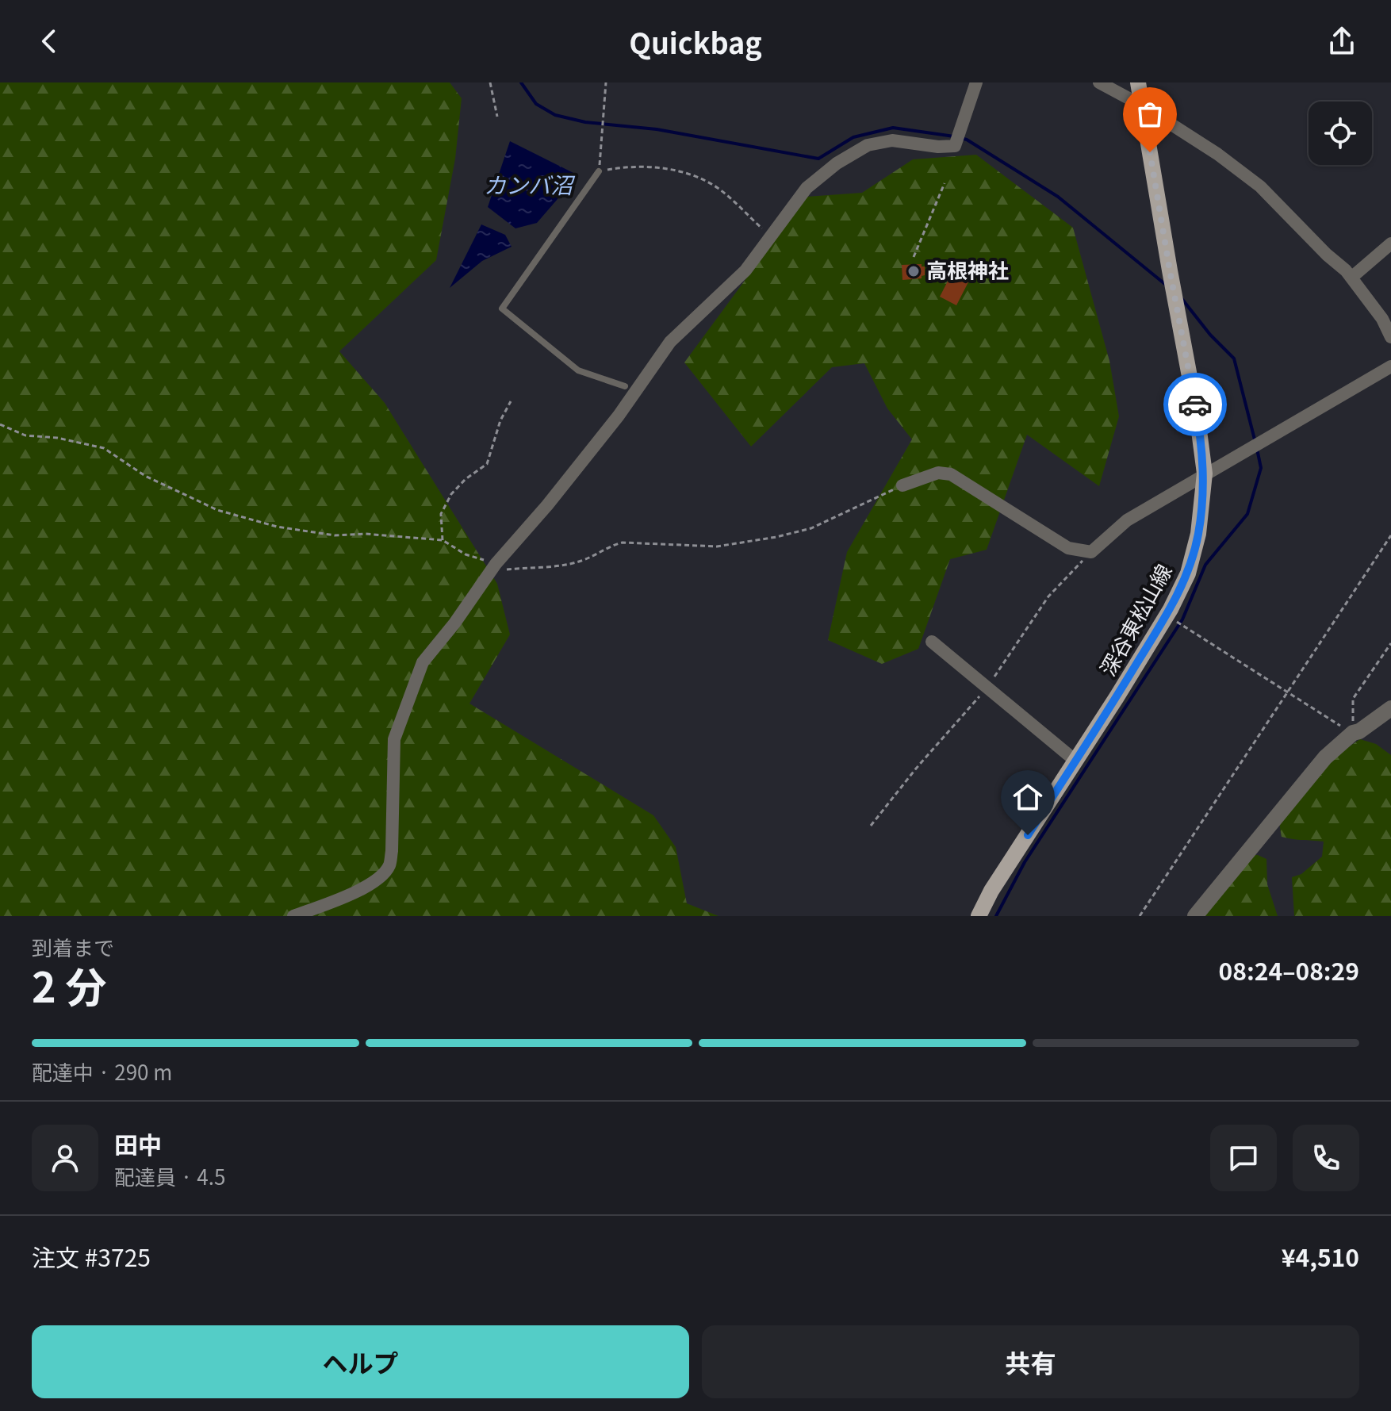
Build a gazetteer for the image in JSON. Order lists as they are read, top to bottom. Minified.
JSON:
{"streets":{"main road":["深谷東松山線"]},"water":["カンバ沼"],"places":["高根神社"],"page":{"header":"Quickbag","heading":["2 分","到着まで","08:24–08:29"],"panel":["田中","配達員 · 4.5","注文 #3725","¥4,510"],"bar":"配達中 · 290 m","buttons":["ヘルプ","共有"]}}
